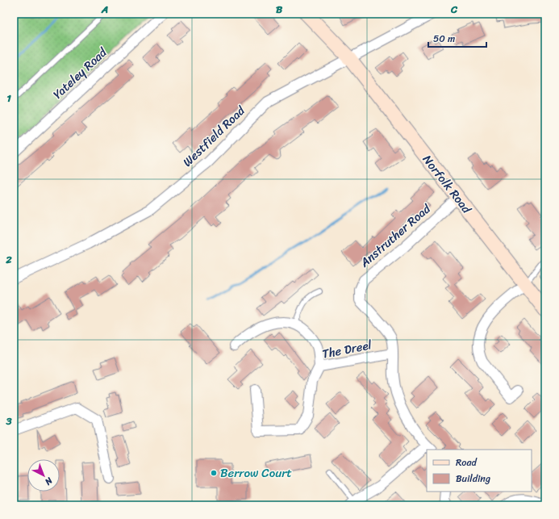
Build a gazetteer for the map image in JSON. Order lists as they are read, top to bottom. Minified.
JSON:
{"streets":{"main road":["Norfolk Road"],"street":["Yateley Road","Westfield Road","Anstruther Road","The Dreel"]},"crossings":[["Westfield Road","Norfolk Road"],["Norfolk Road","Anstruther Road"],["Anstruther Road","The Dreel"]],"places":["Berrow Court"],"legend":["Road","Building"],"scale_bar":"50 m","north":"bottom right","grid":{"columns":["A","B","C"],"rows":["1","2","3"]}}
